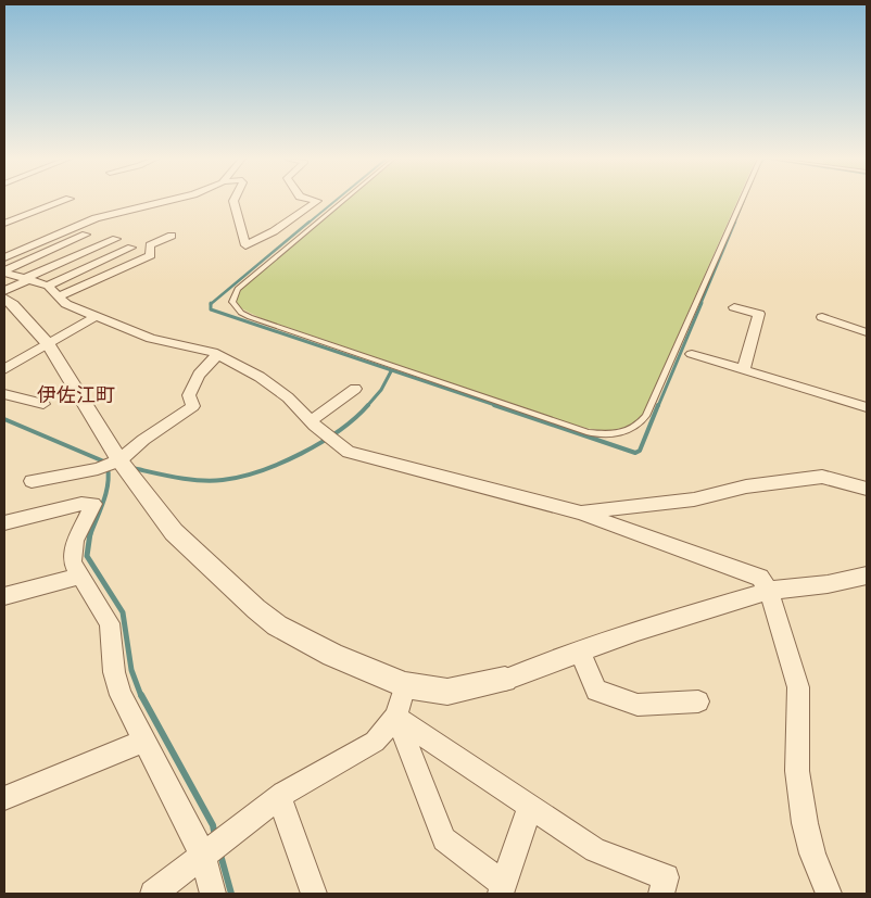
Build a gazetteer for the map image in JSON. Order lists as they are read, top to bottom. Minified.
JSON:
{"districts":["伊佐江町"]}
